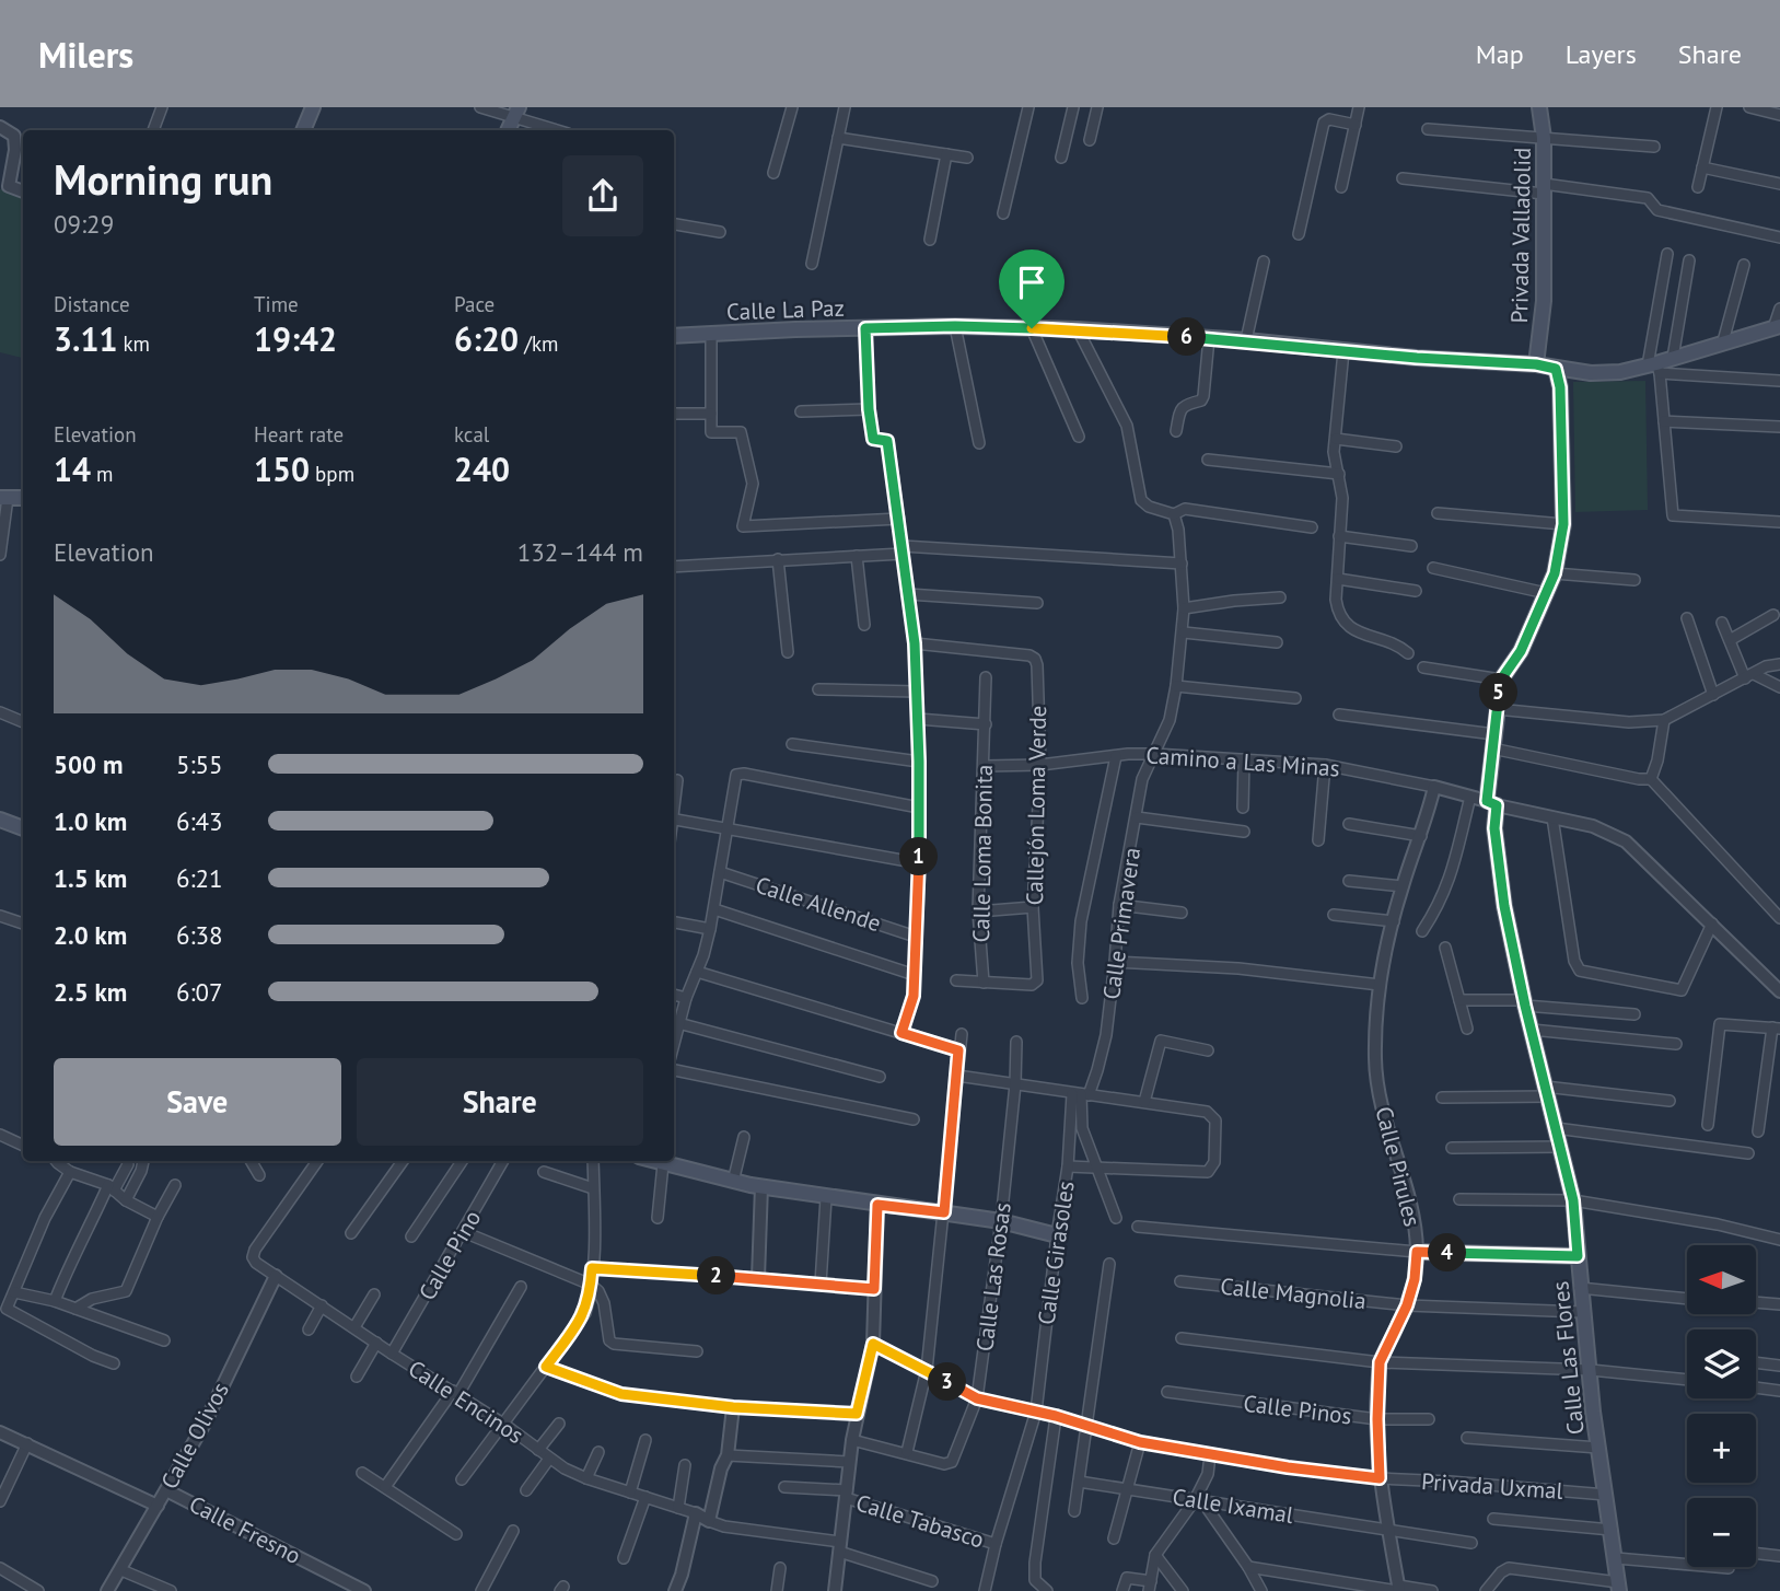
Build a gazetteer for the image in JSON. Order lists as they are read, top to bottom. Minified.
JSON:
{"streets":{"main road":["Privada Valladolid","Calle La Paz","Calle Las Flores"],"street":["Camino a Las Minas","Callejón Loma Verde","Calle Loma Bonita","Calle Allende","Calle Primavera","Calle Pirules","Calle Girasoles","Calle Pino","Calle Las Rosas","Calle Magnolia","Calle Encinos","Calle Pinos","Calle Olivos","Privada Uxmal","Calle Ixamal","Calle Tabasco","Calle Fresno"]},"crossings":[["Privada Valladolid","Calle La Paz"],["Calle La Paz","Calle Las Flores"],["Camino a Las Minas","Callejón Loma Verde"],["Camino a Las Minas","Calle Loma Bonita"],["Camino a Las Minas","Calle Primavera"],["Camino a Las Minas","Calle Pirules"],["Camino a Las Minas","Calle Las Flores"],["Callejón Loma Verde","Calle Loma Bonita"],["Calle Primavera","Calle Girasoles"],["Calle Pirules","Calle Magnolia"],["Calle Pirules","Calle Pinos"],["Calle Pirules","Privada Uxmal"],["Calle Pirules","Calle Ixamal"],["Calle Girasoles","Privada Uxmal"],["Calle Girasoles","Calle Tabasco"],["Calle Pino","Calle Encinos"],["Calle Las Rosas","Privada Uxmal"],["Calle Magnolia","Calle Las Flores"],["Calle Las Flores","Privada Uxmal"],["Calle Encinos","Calle Olivos"],["Calle Olivos","Calle Fresno"]],"north":"left","page":{"header":"Milers","nav":["Map","Layers","Share"],"heading":["Morning run","09:29"],"stats":[["Distance","3.11 km"],["Time","19:42"],["Pace","6:20 /km"],["Elevation","14 m"],["Heart rate","150 bpm"],["kcal","240"]],"pins":["6","5","1","4","2","3"],"chart":["Elevation","132–144 m"],"list":[{"name":"500 m","note":"5:55"},{"name":"1.0 km","note":"6:43"},{"name":"1.5 km","note":"6:21"},{"name":"2.0 km","note":"6:38"},{"name":"2.5 km","note":"6:07"}],"buttons":["Save","Share"],"map_buttons":["+","−"]}}
